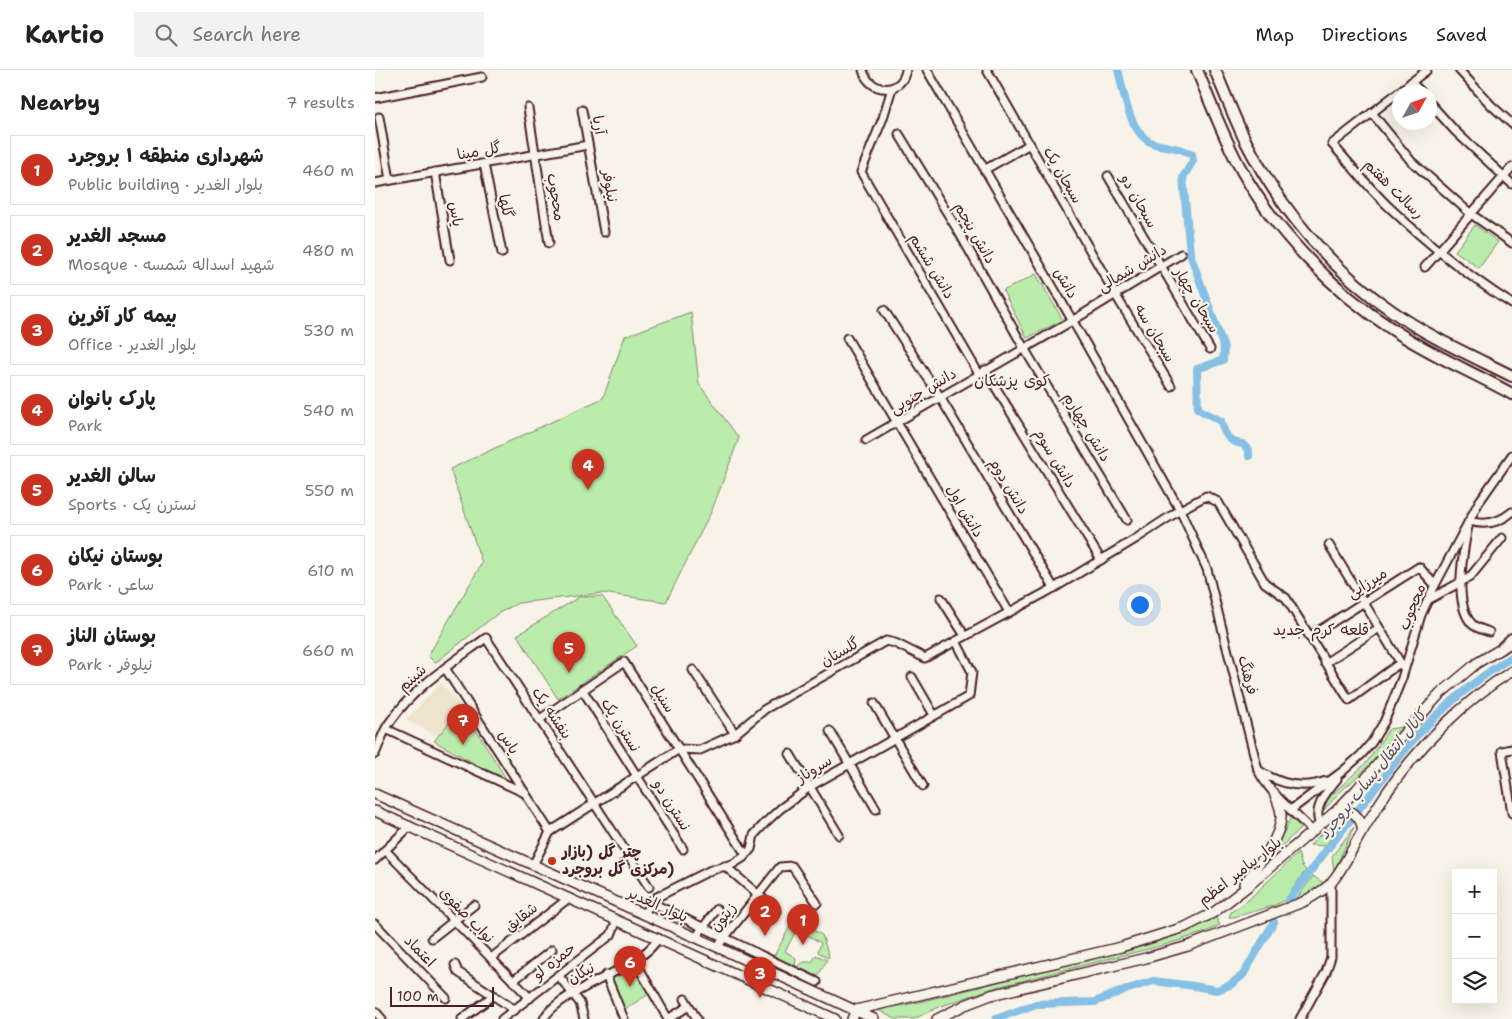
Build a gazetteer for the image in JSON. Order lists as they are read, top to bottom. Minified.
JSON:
{"streets":{"main road":["بلوار پیامبر اعظم","بلوار الغدیر"],"street":["آریا","گل مینا","سبحان یک","نیلوفر","رسالت هفتم","محجوب","سبحان دو","گلها","یاس","دانش پنجم","دانش ششم","دانش شمالی","دانش","سبحان چهار","سبحان سه","دانش جنوبی","دانش چهارم","دانش سوم","دانش دوم","دانش اول","میرزایی","گلستان","فرهنگ","شبنم","سنبل","بنفشه یک","نسترن یک","سروناز","نسترن دو","نواب صفوی","شقایق","زیتون","اعتماد","حمزه لو","نیکان"]},"crossings":[["آریا","گل مینا"],["آریا","نیلوفر"],["گل مینا","نیلوفر"],["گل مینا","محجوب"],["گل مینا","گلها"],["گل مینا","یاس"],["سبحان یک","دانش شمالی"],["سبحان یک","سبحان سه"],["محجوب","میرزایی"],["سبحان دو","دانش شمالی"],["سبحان دو","سبحان چهار"],["یاس","شبنم"],["دانش پنجم","دانش جنوبی"],["دانش پنجم","دانش چهارم"],["دانش ششم","دانش جنوبی"],["دانش ششم","دانش سوم"],["دانش شمالی","دانش"],["دانش شمالی","سبحان چهار"],["دانش شمالی","سبحان سه"],["دانش شمالی","دانش جنوبی"],["دانش","دانش جنوبی"],["دانش","گلستان"],["دانش","فرهنگ"],["دانش جنوبی","دانش چهارم"],["دانش جنوبی","دانش سوم"],["دانش جنوبی","دانش دوم"],["دانش جنوبی","دانش اول"],["دانش سوم","گلستان"],["دانش دوم","گلستان"],["دانش اول","گلستان"],["میرزایی","گلستان"],["گلستان","فرهنگ"],["گلستان","سنبل"],["گلستان","سروناز"],["فرهنگ","بلوار پیامبر اعظم"],["شبنم","بنفشه یک"],["سنبل","نسترن یک"],["سنبل","سروناز"],["نسترن یک","نسترن دو"],["بلوار پیامبر اعظم","بلوار الغدیر"],["بلوار الغدیر","شقایق"],["بلوار الغدیر","زیتون"],["بلوار الغدیر","حمزه لو"],["بلوار الغدیر","نیکان"],["نواب صفوی","شقایق"],["نواب صفوی","حمزه لو"]],"districts":["کوی پزشکان","قلعه کرم جدید"],"water":["کانال انتقال پساب بروجرد"],"places":["چتر گل (بازار مرکزی گل بروجرد)"],"scale_bar":"100 m","north":"top right","page":{"header":"Kartio","search":"Search here","nav":["Map","Directions","Saved"],"heading":["Nearby","7 results"],"list":[{"mark":"1","name":"شهرداری منطقه ۱ بروجرد","note":"Public building · بلوار الغدیر","value":"460 m"},{"mark":"2","name":"مسجد الغدیر","note":"Mosque · شهید اسداله شمسه","value":"480 m"},{"mark":"3","name":"بیمه کار آفرین","note":"Office · بلوار الغدیر","value":"530 m"},{"mark":"4","name":"پارک بانوان","note":"Park","value":"540 m"},{"mark":"5","name":"سالن الغدیر","note":"Sports · نسترن یک","value":"550 m"},{"mark":"6","name":"بوستان نیکان","note":"Park · ساعی","value":"610 m"},{"mark":"7","name":"بوستان الناز","note":"Park · نیلوفر","value":"660 m"}],"pins":["4","5","7","2","1","6","3"],"map_buttons":["+","−"],"scale":"100 m"}}
